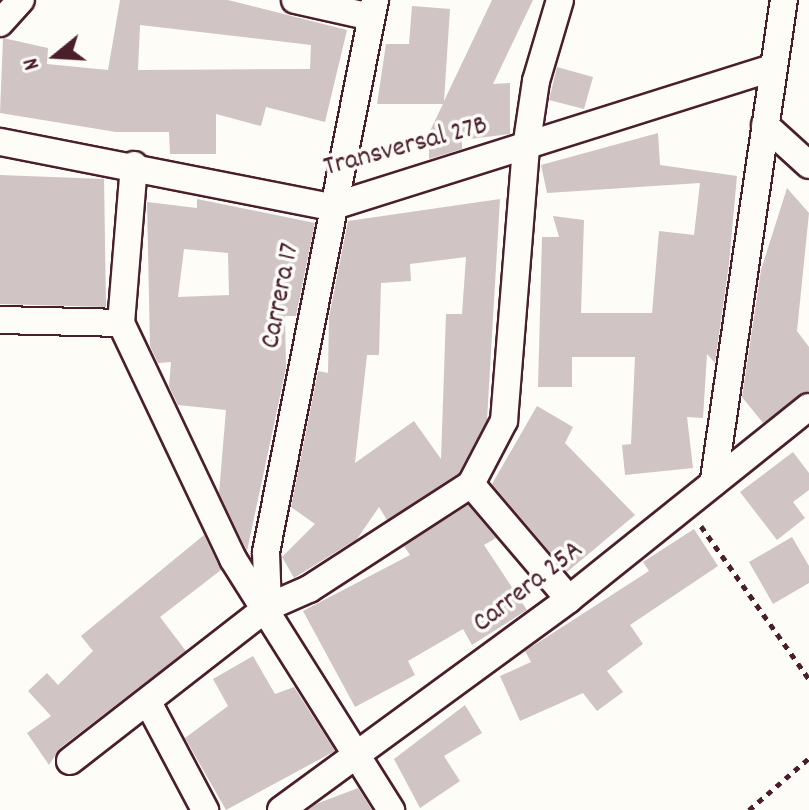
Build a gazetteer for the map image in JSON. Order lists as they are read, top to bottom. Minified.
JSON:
{"streets":{"street":["Transversal 27B","Carrera 17","Carrera 25A"]},"crossings":[["Transversal 27B","Carrera 17"]],"north":"left"}
